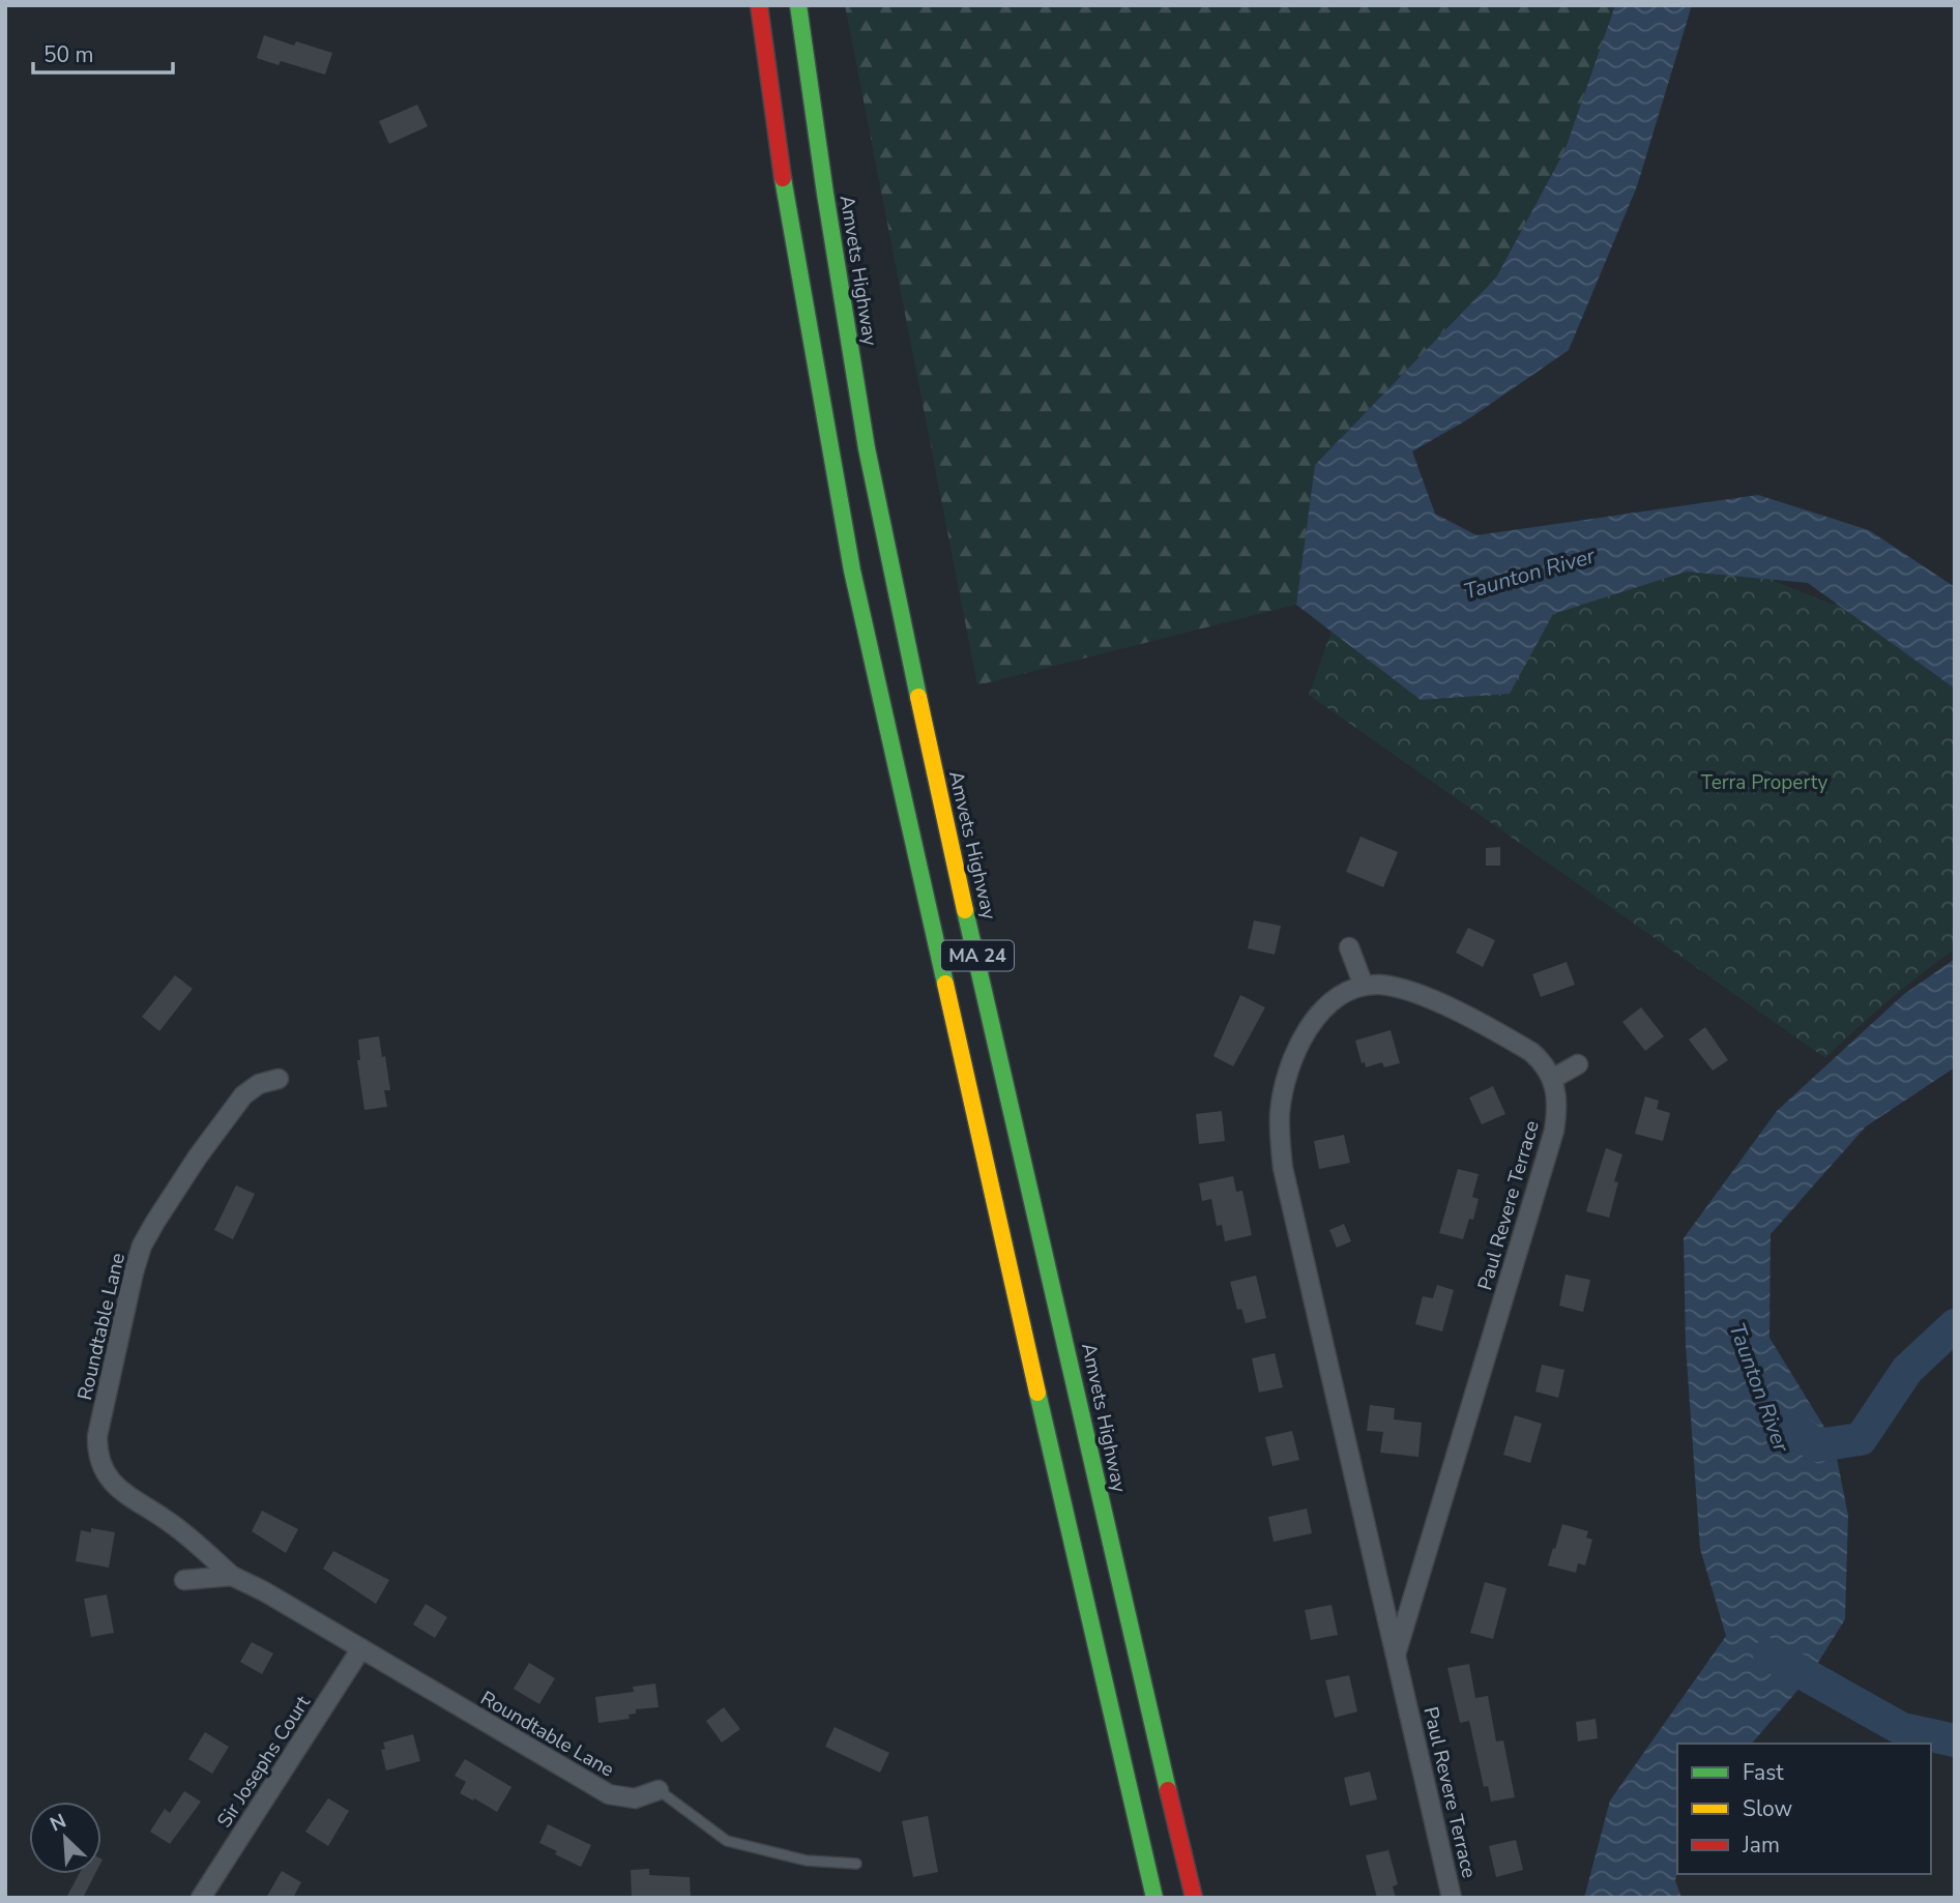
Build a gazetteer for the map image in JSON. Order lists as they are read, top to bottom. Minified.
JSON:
{"streets":{"highway":["Amvets Highway","MA 24"],"street":["Paul Revere Terrace","Roundtable Lane","Sir Josephs Court"]},"crossings":[["Roundtable Lane","Sir Josephs Court"]],"water":["Taunton River"],"parks":["Terra Property"],"legend":["Fast","Slow","Jam"],"scale_bar":"50 m","north":"top left"}
